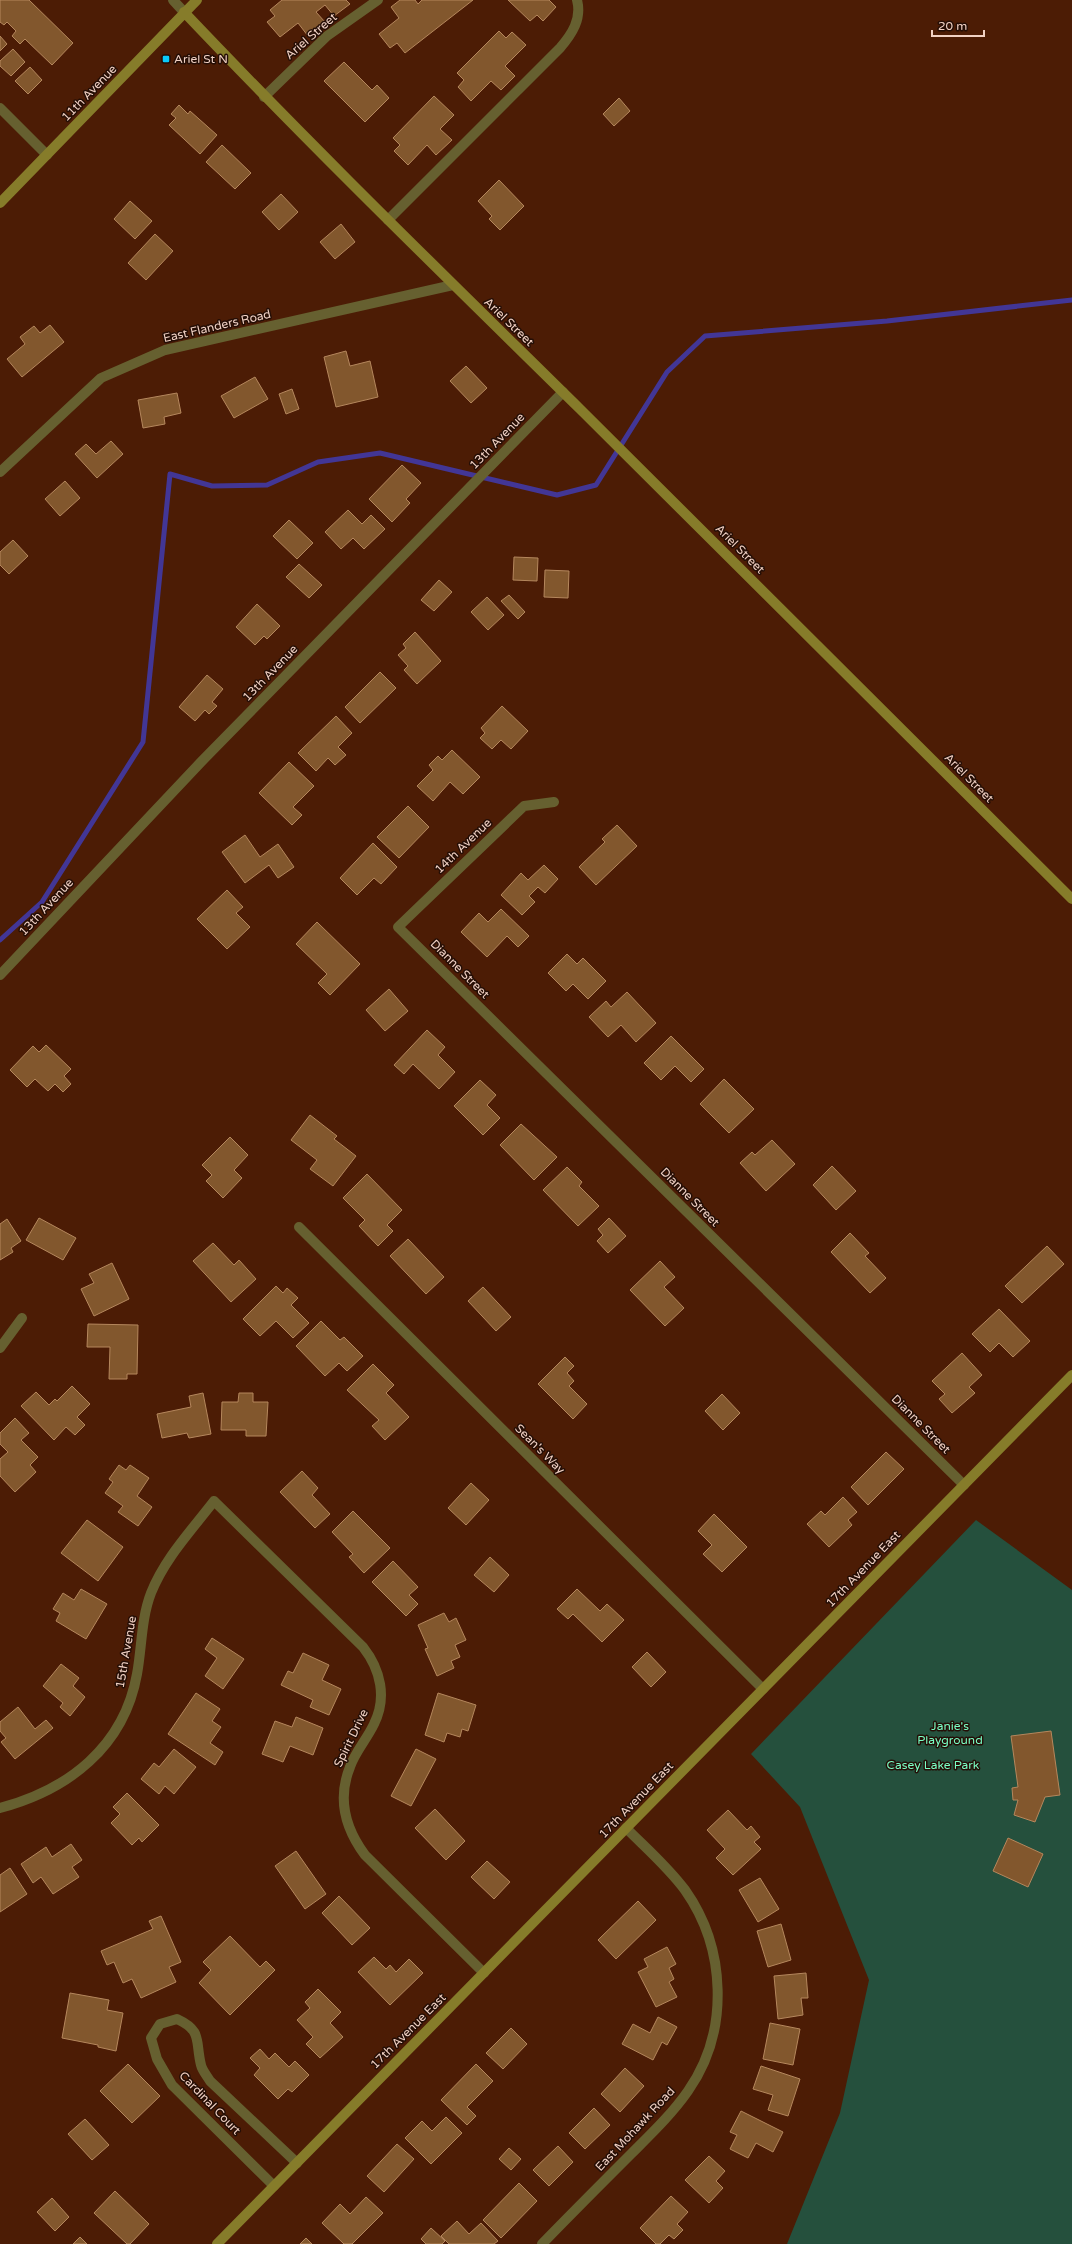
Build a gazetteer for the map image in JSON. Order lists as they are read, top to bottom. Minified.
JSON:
{"streets":{"street":["Ariel Street","11th Avenue","East Flanders Road","13th Avenue","14th Avenue","Dianne Street","Sean's Way","17th Avenue East","15th Avenue","Spirit Drive","Cardinal Court","East Mohawk Road"]},"crossings":[["Ariel Street","11th Avenue"],["Ariel Street","East Flanders Road"],["Ariel Street","13th Avenue"],["14th Avenue","Dianne Street"],["Dianne Street","17th Avenue East"],["Sean's Way","17th Avenue East"],["17th Avenue East","Spirit Drive"],["17th Avenue East","Cardinal Court"],["17th Avenue East","East Mohawk Road"],["15th Avenue","Spirit Drive"]],"parks":["Janie's Playground","Casey Lake Park"],"places":{"transit":["Ariel St N"]},"scale_bar":"20 m"}
